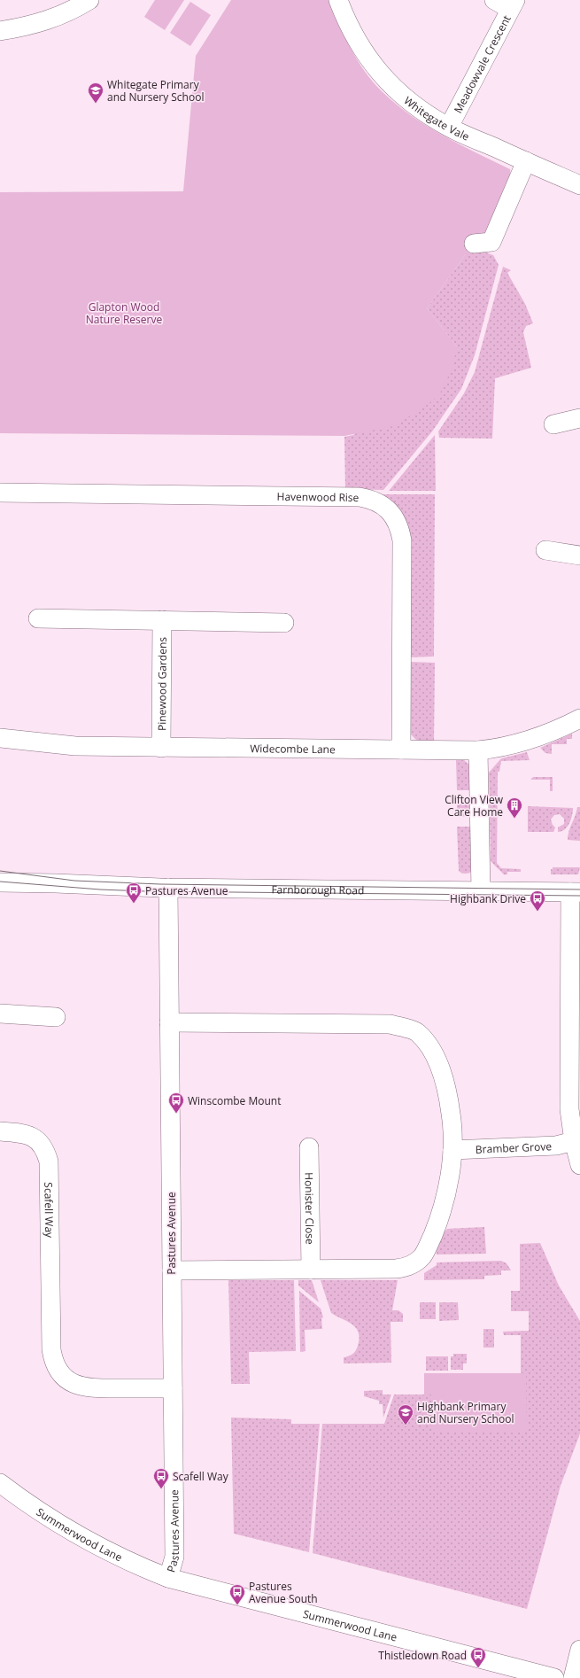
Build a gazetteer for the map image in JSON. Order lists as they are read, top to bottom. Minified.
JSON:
{"streets":{"street":["Meadowvale Crescent","Whitegate Vale","Havenwood Rise","Pinewood Gardens","Widecombe Lane","Farnborough Road","Bramber Grove","Honister Close","Scafell Way","Pastures Avenue","Summerwood Lane"]},"crossings":[["Meadowvale Crescent","Whitegate Vale"],["Havenwood Rise","Widecombe Lane"],["Pinewood Gardens","Widecombe Lane"],["Farnborough Road","Pastures Avenue"],["Scafell Way","Pastures Avenue"],["Pastures Avenue","Summerwood Lane"]],"parks":["Glapton Wood Nature Reserve"],"places":{"school or university":["Whitegate Primary and Nursery School","Highbank Primary and Nursery School"],"building":["Clifton View Care Home"],"bus stop":["Pastures Avenue","Highbank Drive","Winscombe Mount","Scafell Way","Pastures Avenue South","Thistledown Road"]}}
